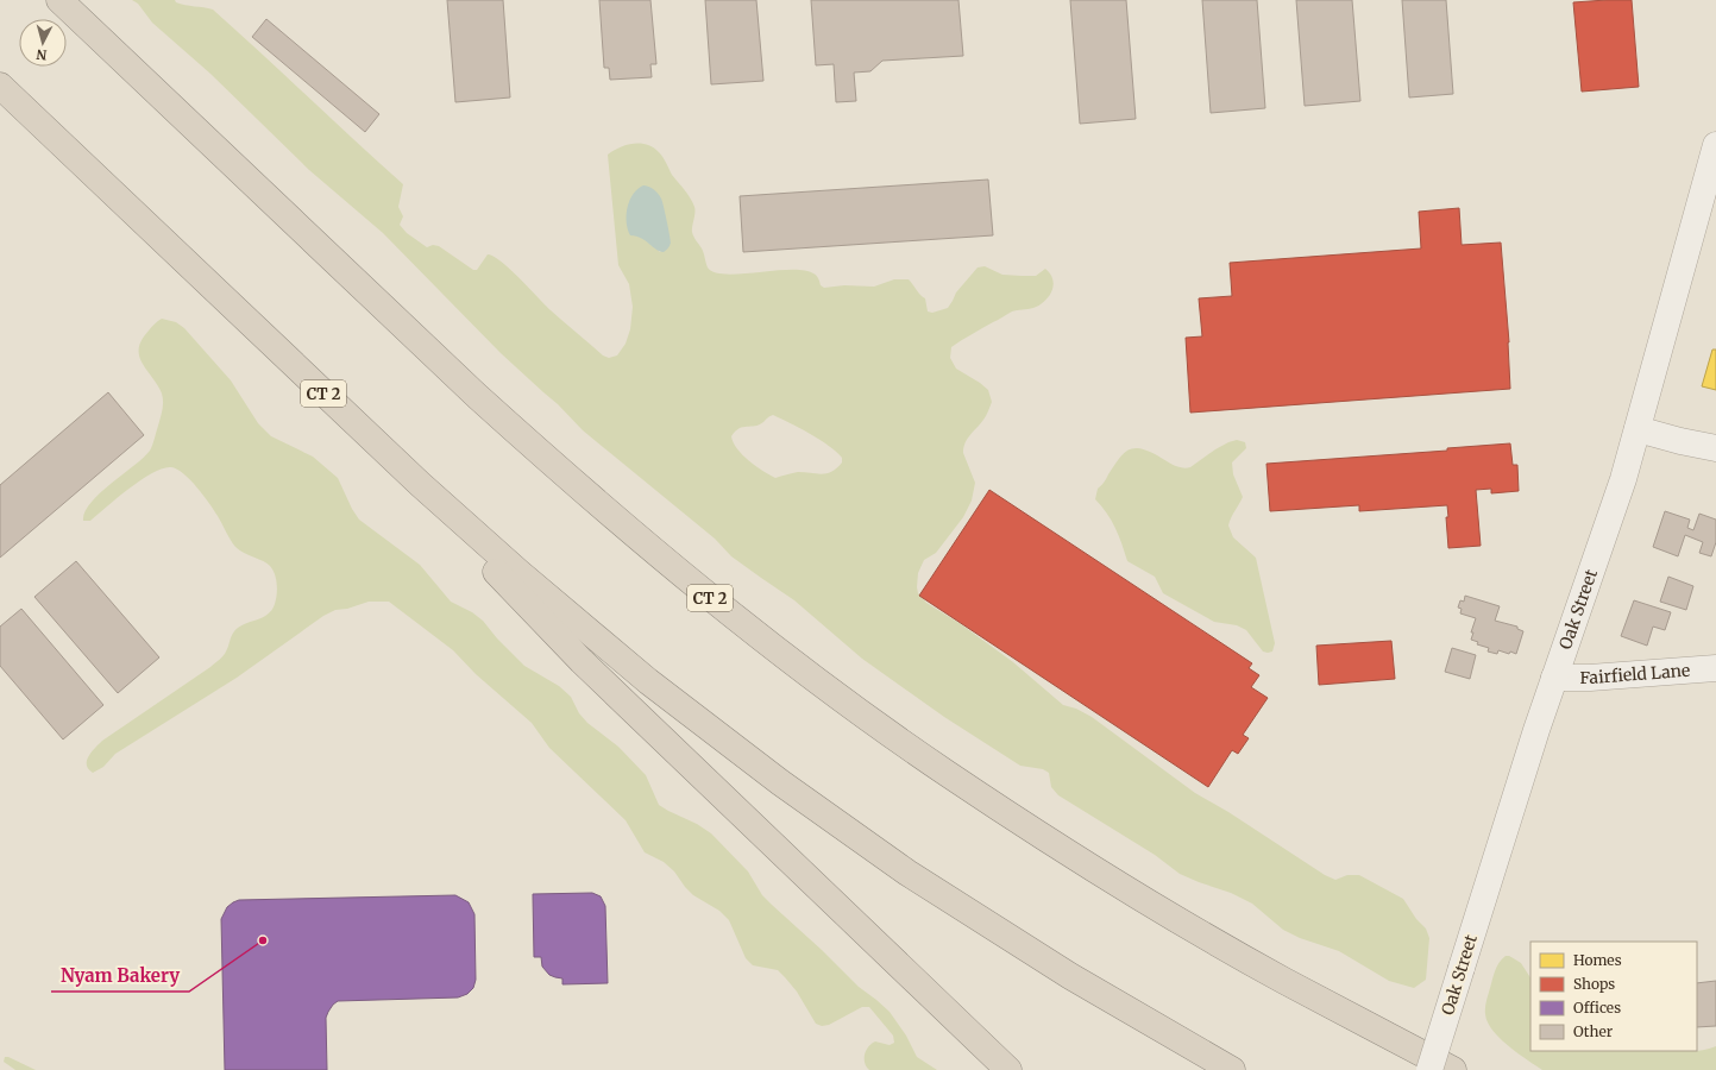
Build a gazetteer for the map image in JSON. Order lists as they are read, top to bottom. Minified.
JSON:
{"streets":{"highway":["CT 2"],"street":["Oak Street","Fairfield Lane"]},"crossings":[["Oak Street","Fairfield Lane"]],"places":["Nyam Bakery"],"legend":["Homes","Shops","Offices","Other"],"north":"bottom"}
